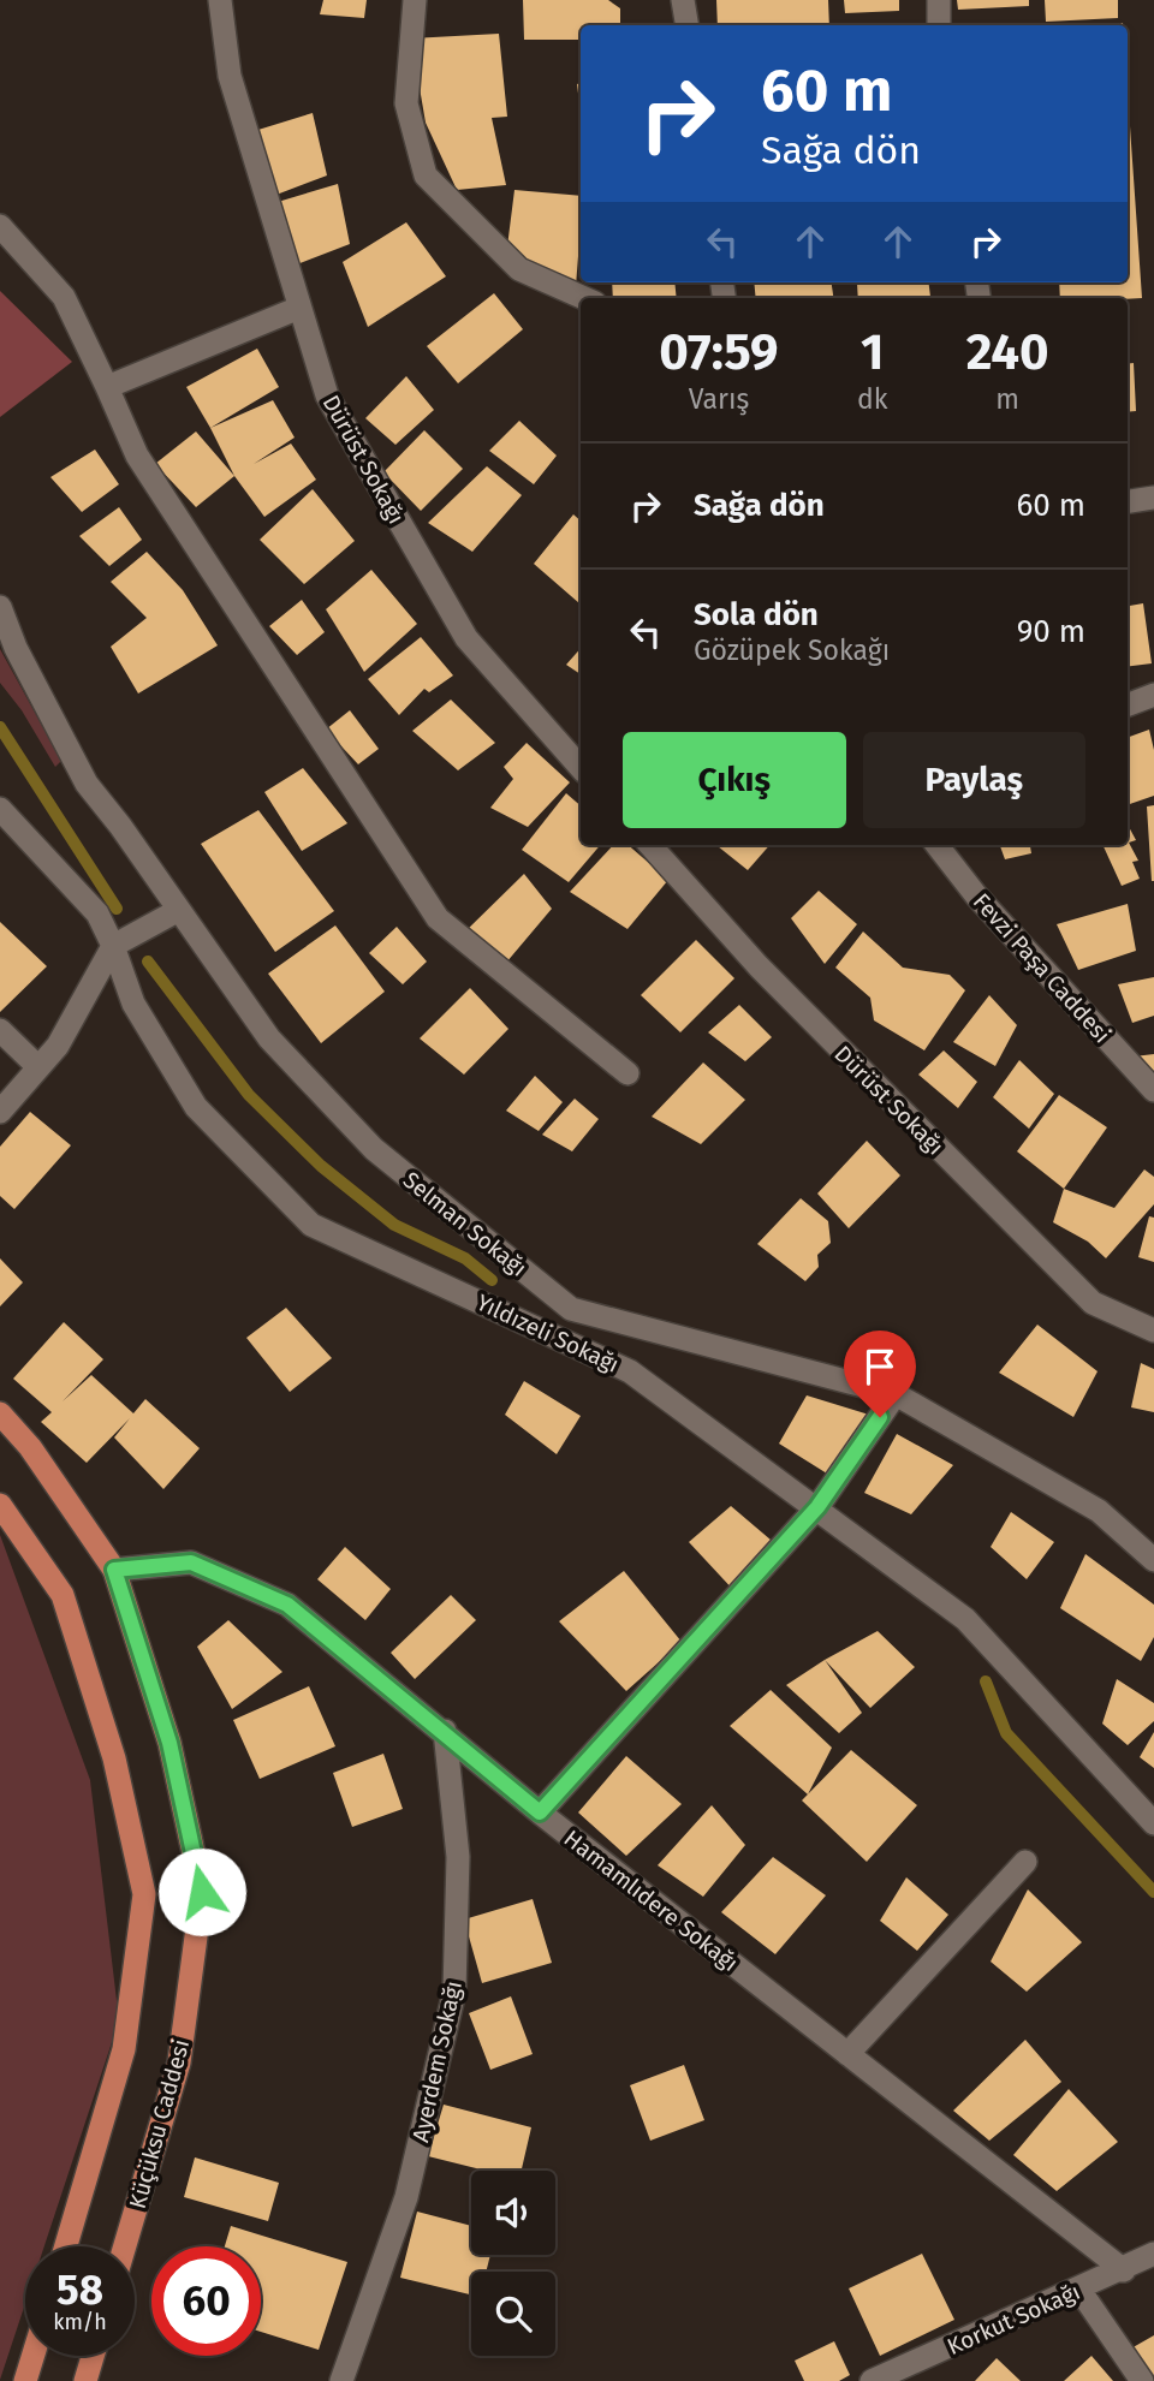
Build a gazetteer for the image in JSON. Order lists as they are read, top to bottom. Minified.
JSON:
{"streets":{"main road":["Küçüksu Caddesi"],"street":["Dürüst Sokağı","Fevzi Paşa Caddesi","Selman Sokağı","Yıldızeli Sokağı","Hamamlıdere Sokağı","Ayerdem Sokağı","Korkut Sokağı"]},"crossings":[["Hamamlıdere Sokağı","Ayerdem Sokağı"],["Hamamlıdere Sokağı","Küçüksu Caddesi"],["Hamamlıdere Sokağı","Korkut Sokağı"]],"page":{"turn":["60 m","Sağa dön"],"eta":["07:59","Varış","1","dk","240","m"],"list":[{"name":"Sağa dön","value":"60 m"},{"name":"Sola dön","note":"Gözüpek Sokağı","value":"90 m"}],"buttons":["Çıkış","Paylaş"],"speed":"58 km/h","limit":"60"}}
